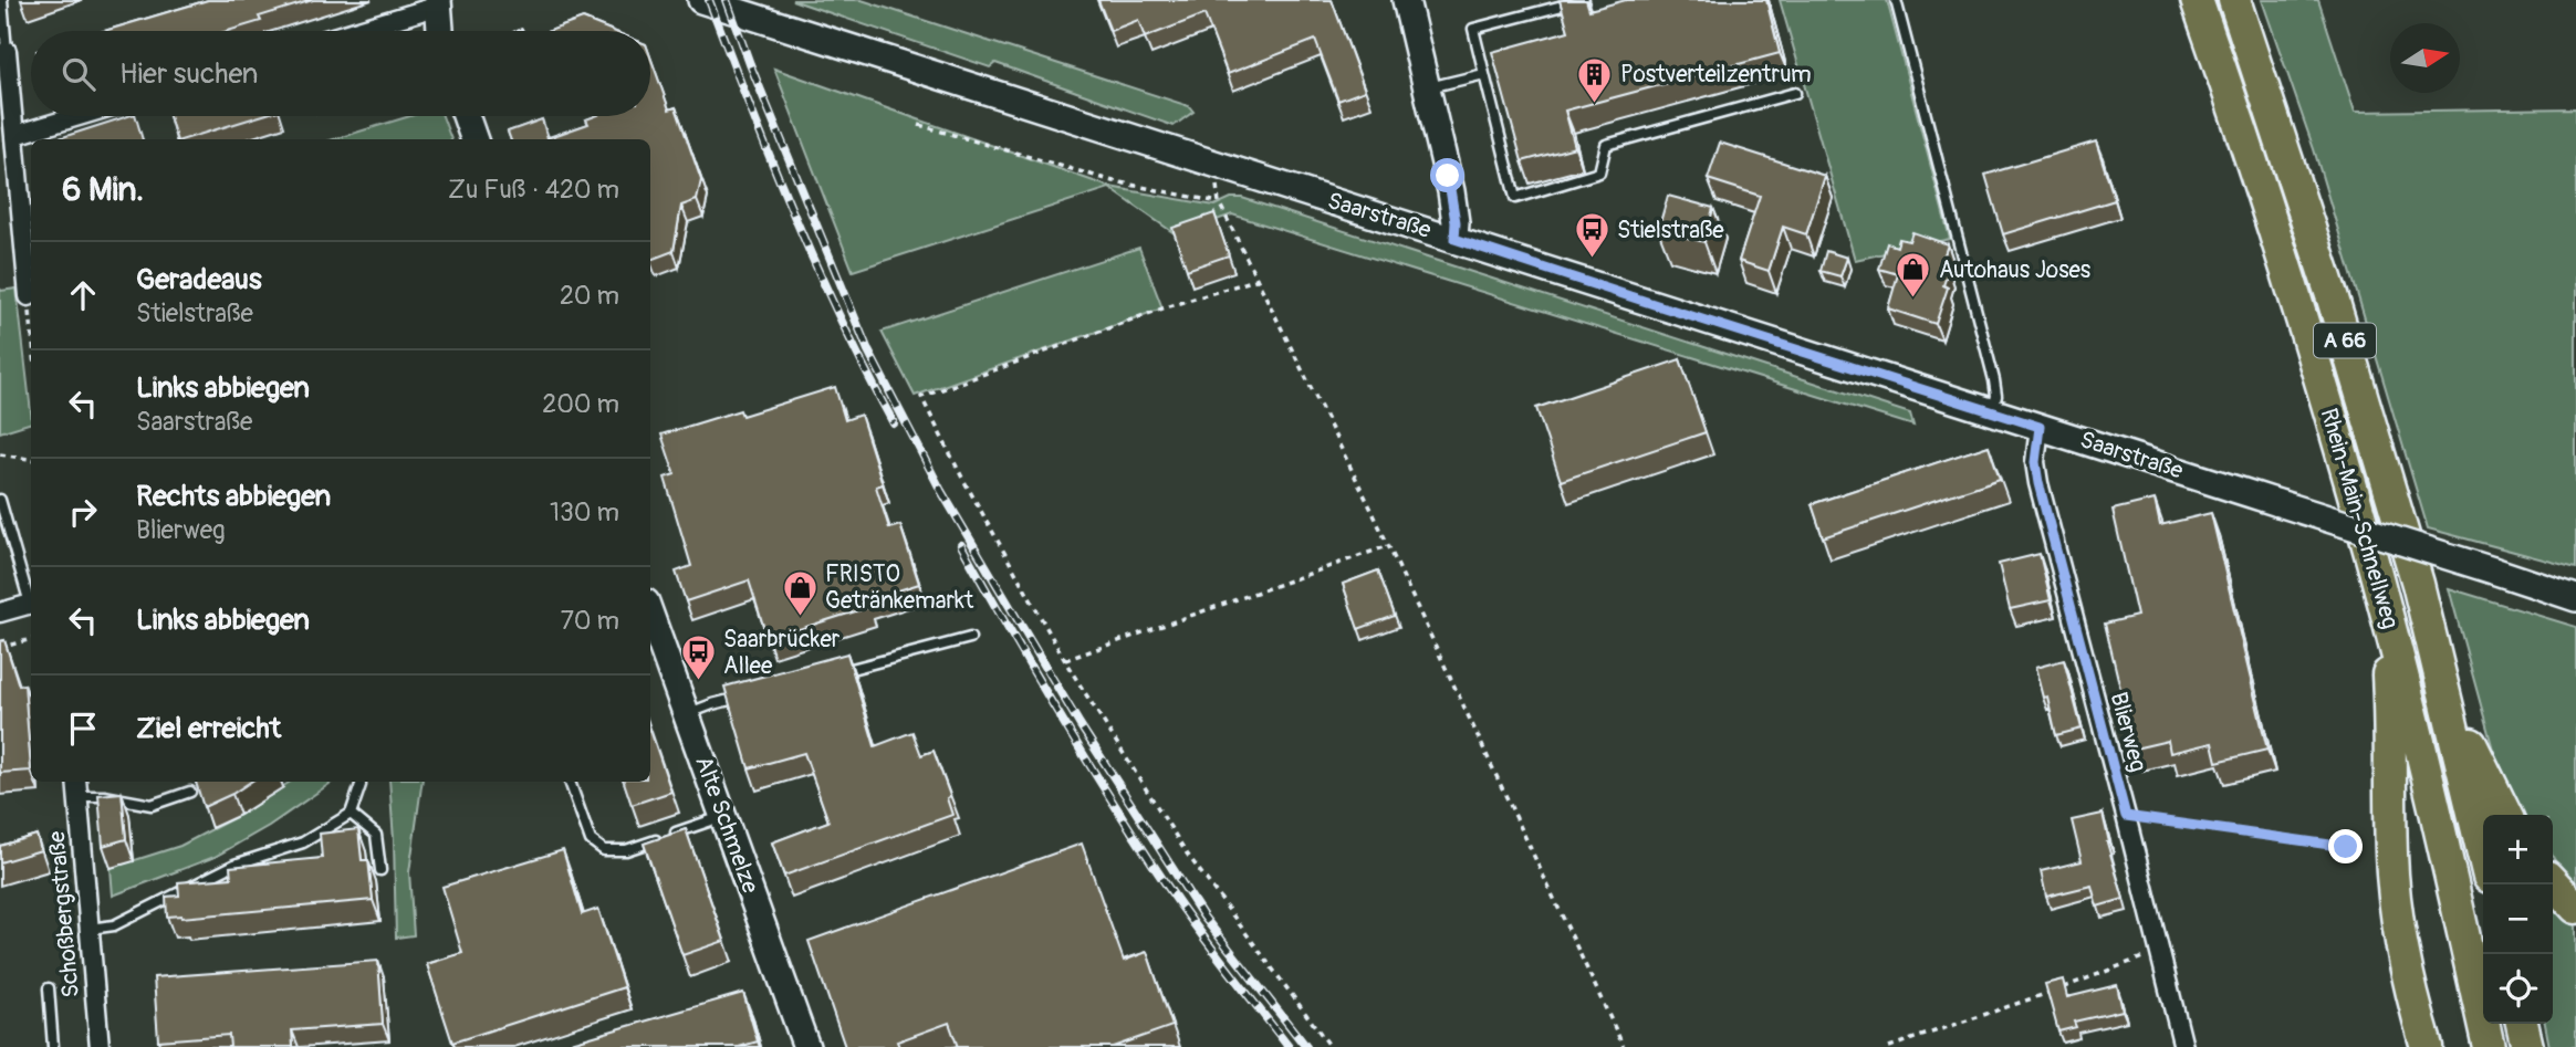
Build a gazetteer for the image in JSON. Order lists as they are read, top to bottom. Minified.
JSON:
{"streets":{"highway":["A 66","Rhein-Main-Schnellweg"],"main road":["Saarstraße","Alte Schmelze"],"street":["Blierweg","Schoßbergstraße"]},"crossings":[["Saarstraße","Blierweg"]],"places":{"building":["Postverteilzentrum"],"bus stop":["Stielstraße","Saarbrücker Allee"],"shop":["Autohaus Joses","FRISTO Getränkemarkt"]},"north":"right","page":{"search":"Hier suchen","heading":["6 Min.","Zu Fuß · 420 m"],"list":[["Geradeaus","Stielstraße","20 m"],["Links abbiegen","Saarstraße","200 m"],["Rechts abbiegen","Blierweg","130 m"],["Links abbiegen","70 m"],"Ziel erreicht"],"map_buttons":["+","−"]}}
